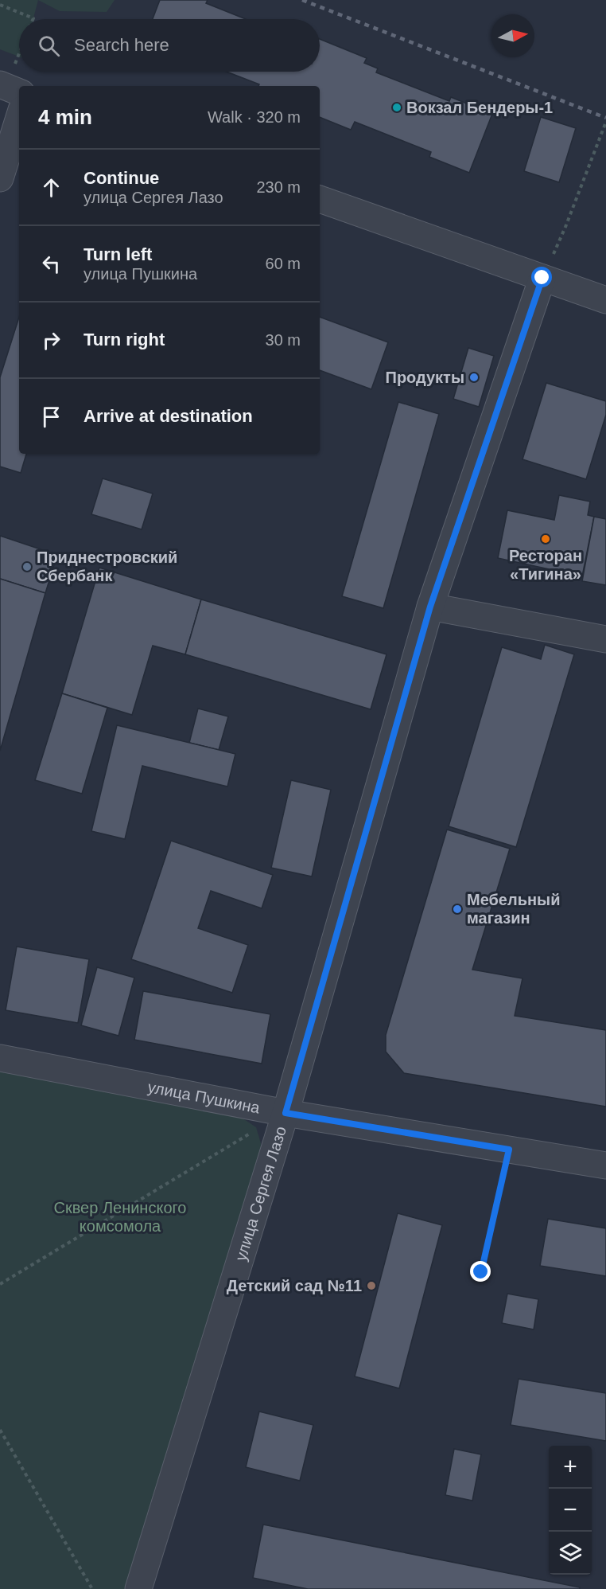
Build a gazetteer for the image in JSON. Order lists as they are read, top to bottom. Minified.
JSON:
{"streets":{"street":["улица Пушкина","улица Сергея Лазо"]},"crossings":[["улица Пушкина","улица Сергея Лазо"]],"parks":["Сквер Ленинского комсомола"],"places":["Вокзал Бендеры-1","Продукты","Ресторан «Тигина»","Приднестровский Сбербанк","Мебельный магазин","Детский сад №11"],"north":"right","page":{"search":"Search here","heading":["4 min","Walk · 320 m"],"list":[["Continue","улица Сергея Лазо","230 m"],["Turn left","улица Пушкина","60 m"],["Turn right","30 m"],"Arrive at destination"],"map_buttons":["+","−"]}}
